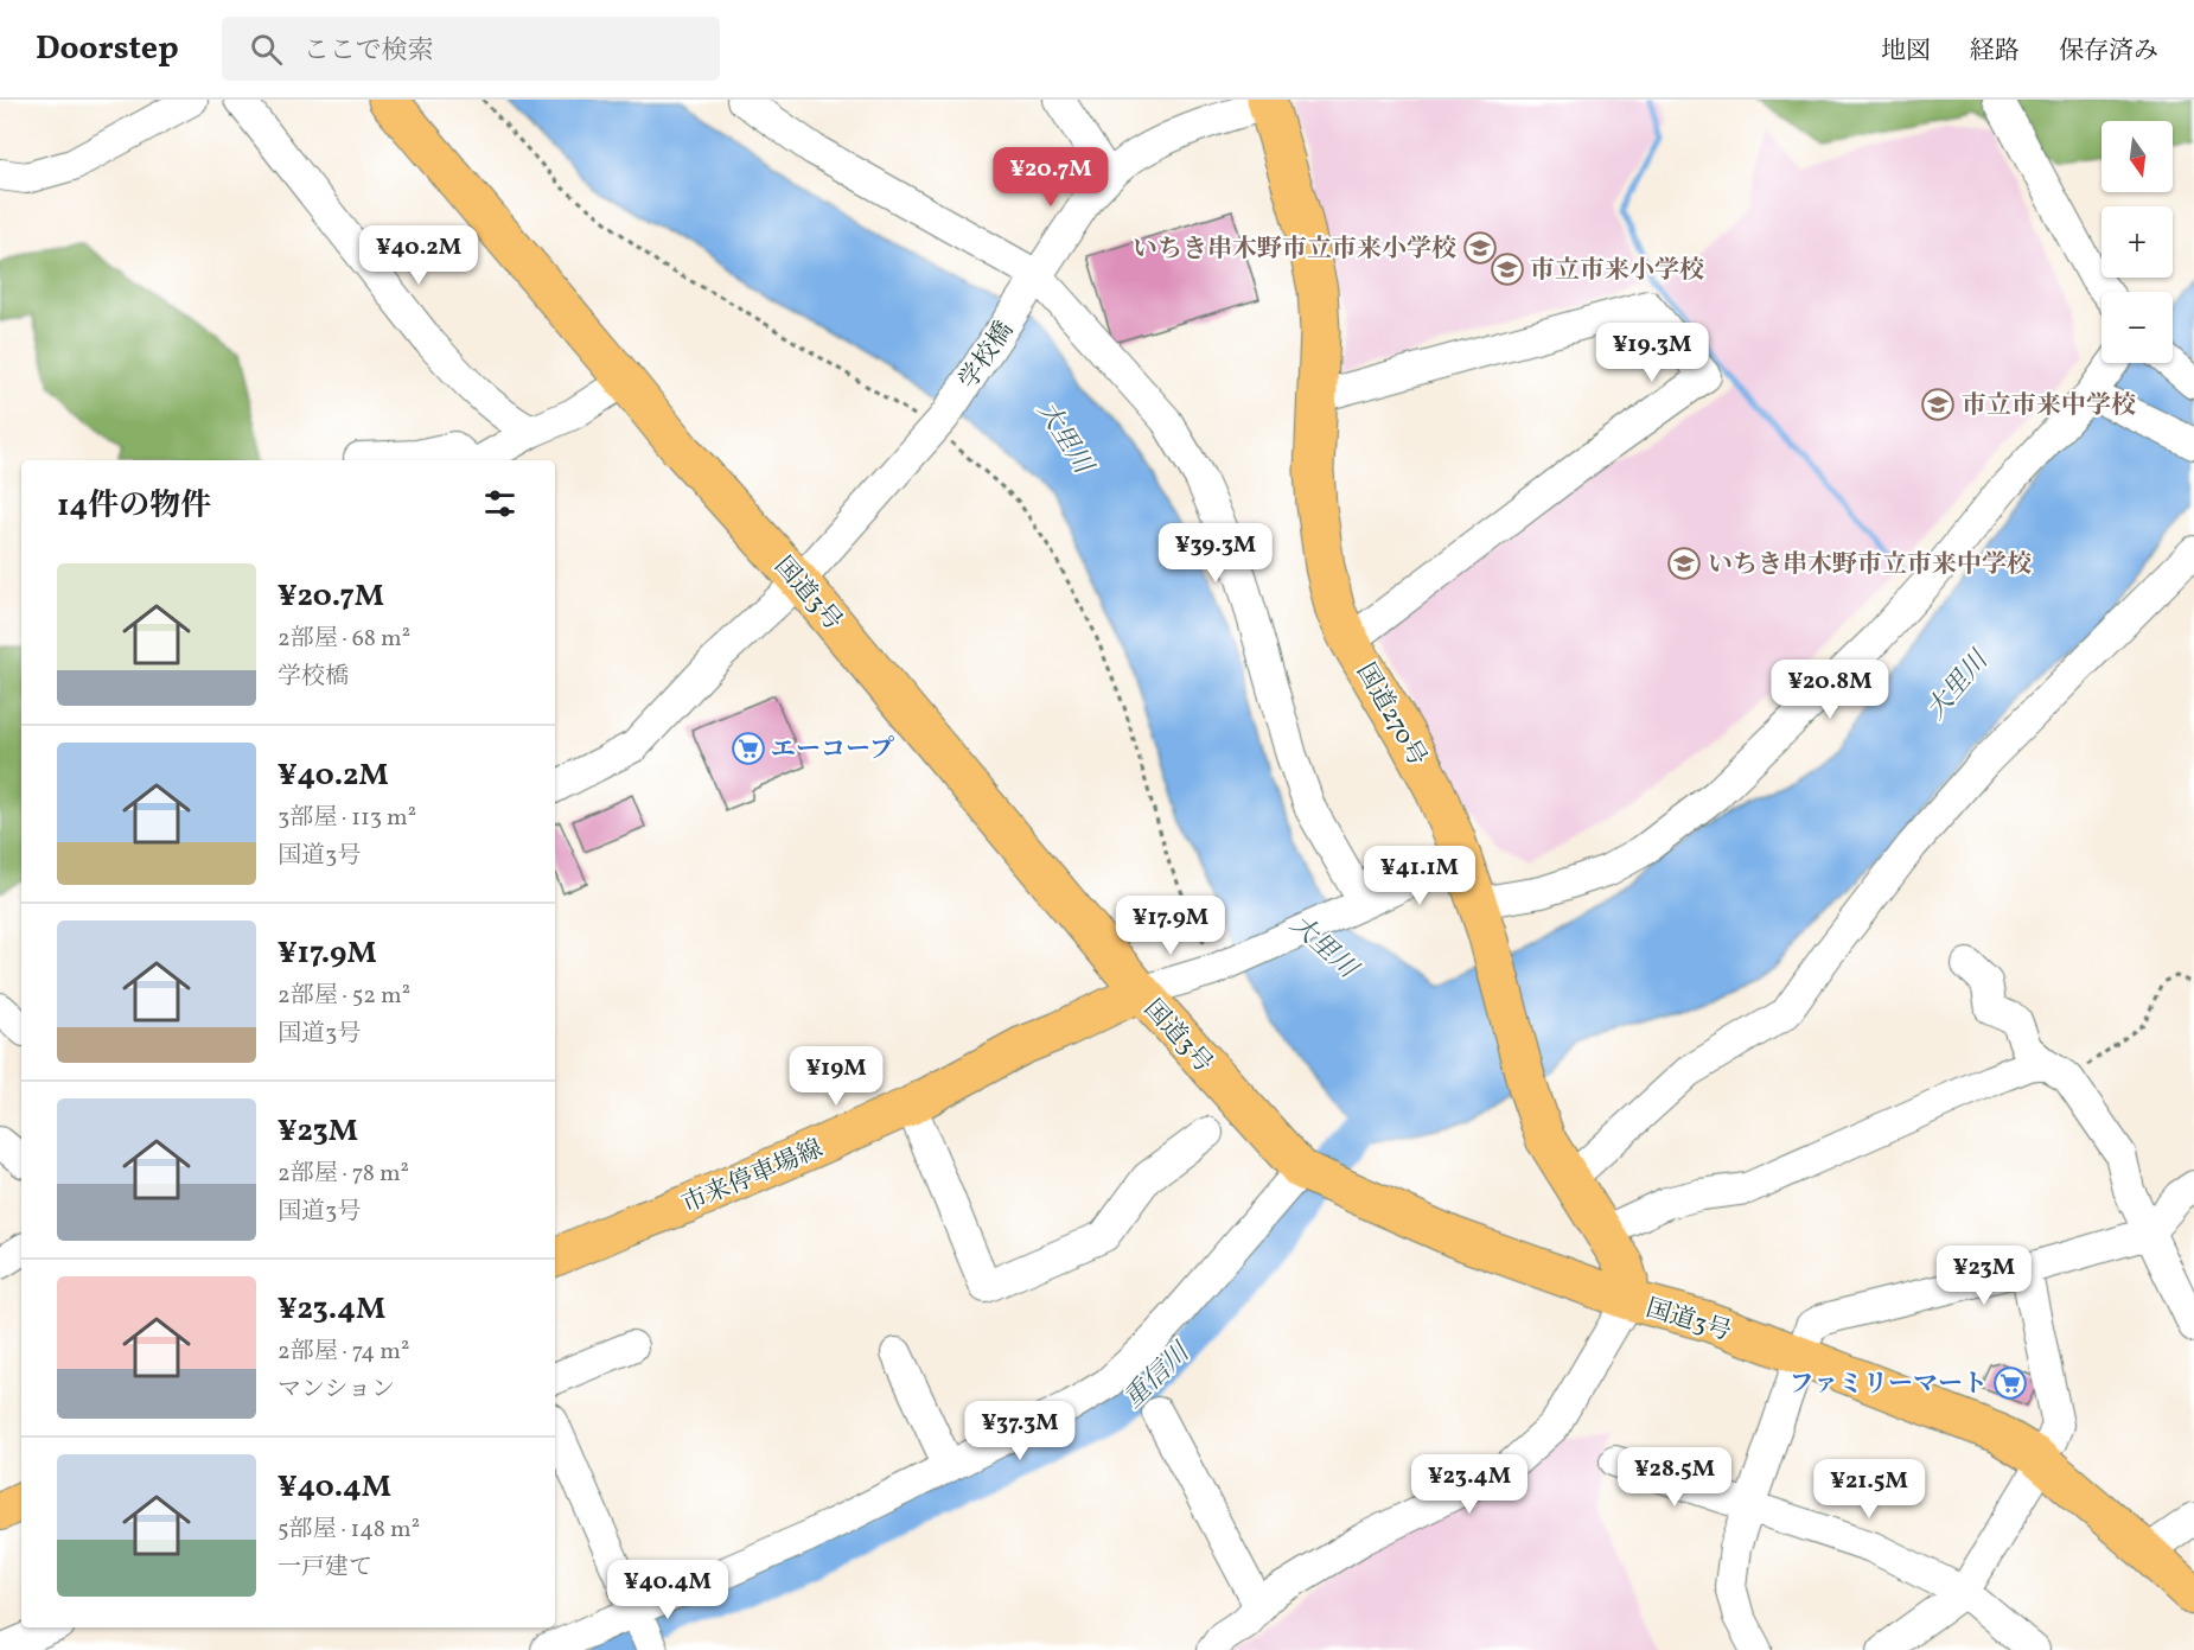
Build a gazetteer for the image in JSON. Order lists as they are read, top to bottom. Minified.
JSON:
{"streets":{"highway":["国道3号","国道270号"],"main road":["市来停車場線"],"street":["学校橋"]},"crossings":[["学校橋","国道3号"],["学校橋","国道270号"],["国道3号","国道270号"],["国道3号","市来停車場線"]],"water":["大里川","重信川"],"places":{"school or university":["いちき串木野市立市来小学校","市立市来小学校","市立市来中学校","いちき串木野市立市来中学校"],"supermarket":["エーコープ","ファミリーマート"]},"north":"bottom","page":{"header":"Doorstep","search":"ここで検索","nav":["地図","経路","保存済み"],"map_buttons":["+","−"],"price":["¥20.7M","¥40.2M","¥19.3M","¥39.3M","¥20.8M","¥41.1M","¥17.9M","¥19M","¥23M","¥37.3M","¥28.5M","¥23.4M","¥21.5M","¥40.4M"],"heading":"14件の物件","list":[{"name":"¥20.7M","note":"2部屋 · 68 m² · 学校橋"},{"name":"¥40.2M","note":"3部屋 · 113 m² · 国道3号"},{"name":"¥17.9M","note":"2部屋 · 52 m² · 国道3号"},{"name":"¥23M","note":"2部屋 · 78 m² · 国道3号"},{"name":"¥23.4M","note":"2部屋 · 74 m² · マンション"},{"name":"¥40.4M","note":"5部屋 · 148 m² · 一戸建て"}]}}
